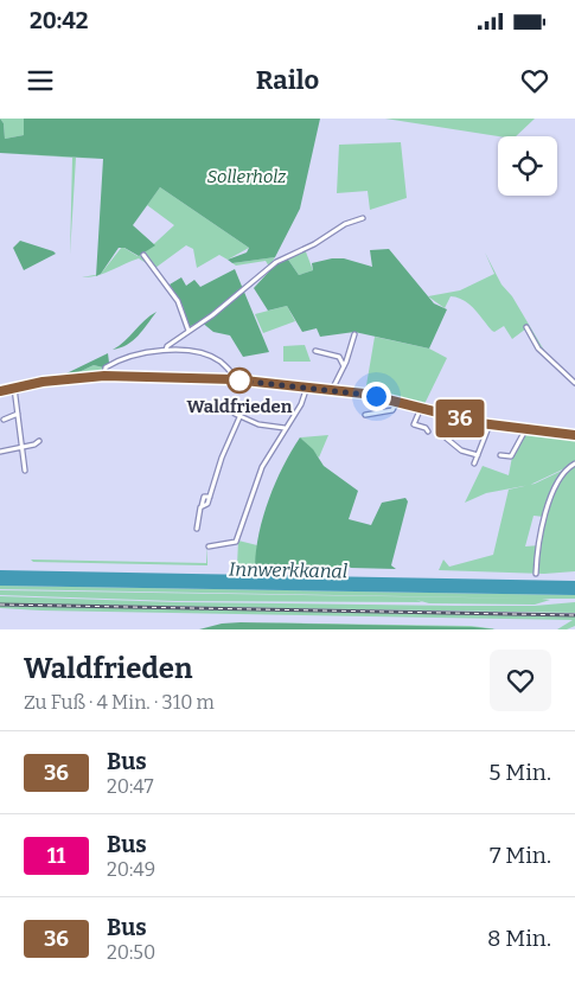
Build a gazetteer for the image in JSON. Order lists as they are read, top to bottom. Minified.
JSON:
{"water":["Innwerkkanal"],"parks":["Sollerholz"],"places":["Waldfrieden"],"lines":["bus line 36"],"page":{"status":"20:42","header":"Railo","on_map":"36","heading":["Waldfrieden","Zu Fuß · 4 Min. · 310 m"],"list":[{"mark":"36","name":"Bus","note":"20:47","value":"5 Min."},{"mark":"11","name":"Bus","note":"20:49","value":"7 Min."},{"mark":"36","name":"Bus","note":"20:50","value":"8 Min."}]}}
